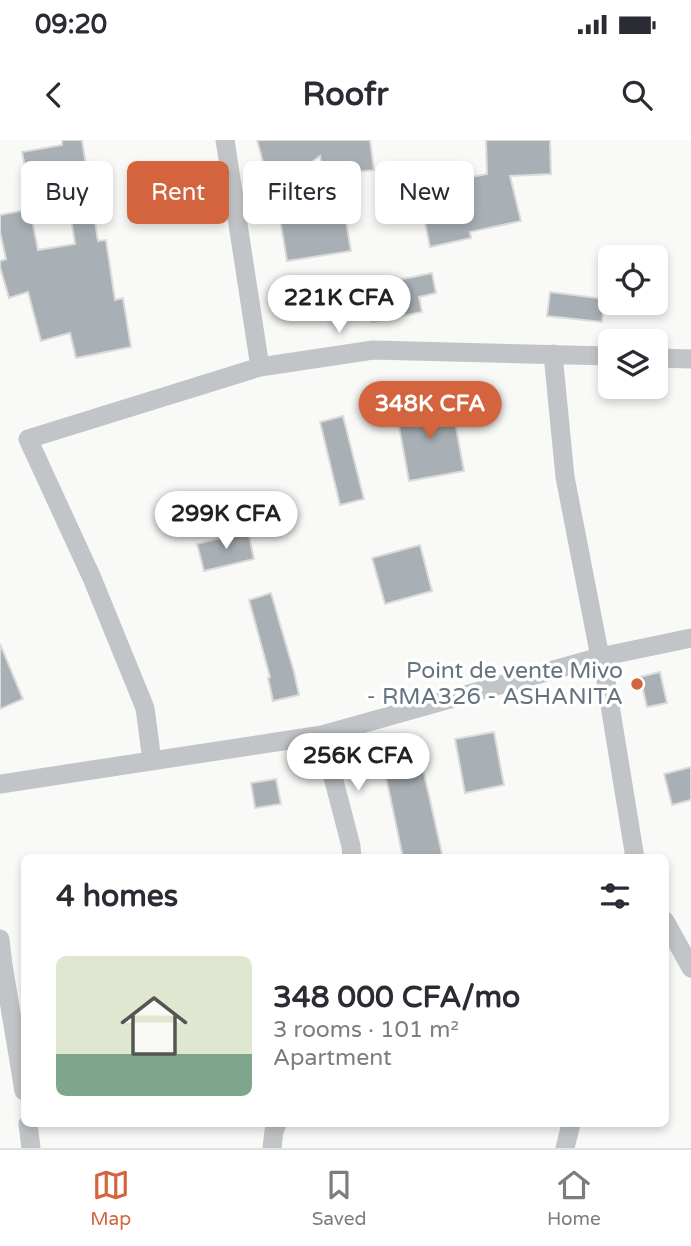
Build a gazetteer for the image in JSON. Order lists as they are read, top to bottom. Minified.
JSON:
{"places":["Point de vente Mivo - RMA326 - ASHANITA"],"page":{"status":"09:20","header":"Roofr","chip":["Buy","Rent","Filters","New"],"price":["221K CFA","348K CFA","299K CFA","256K CFA"],"heading":"4 homes","list":[{"name":"348 000 CFA/mo","note":"3 rooms · 101 m² · Apartment"}],"tabs":["Map","Saved","Home"]}}
